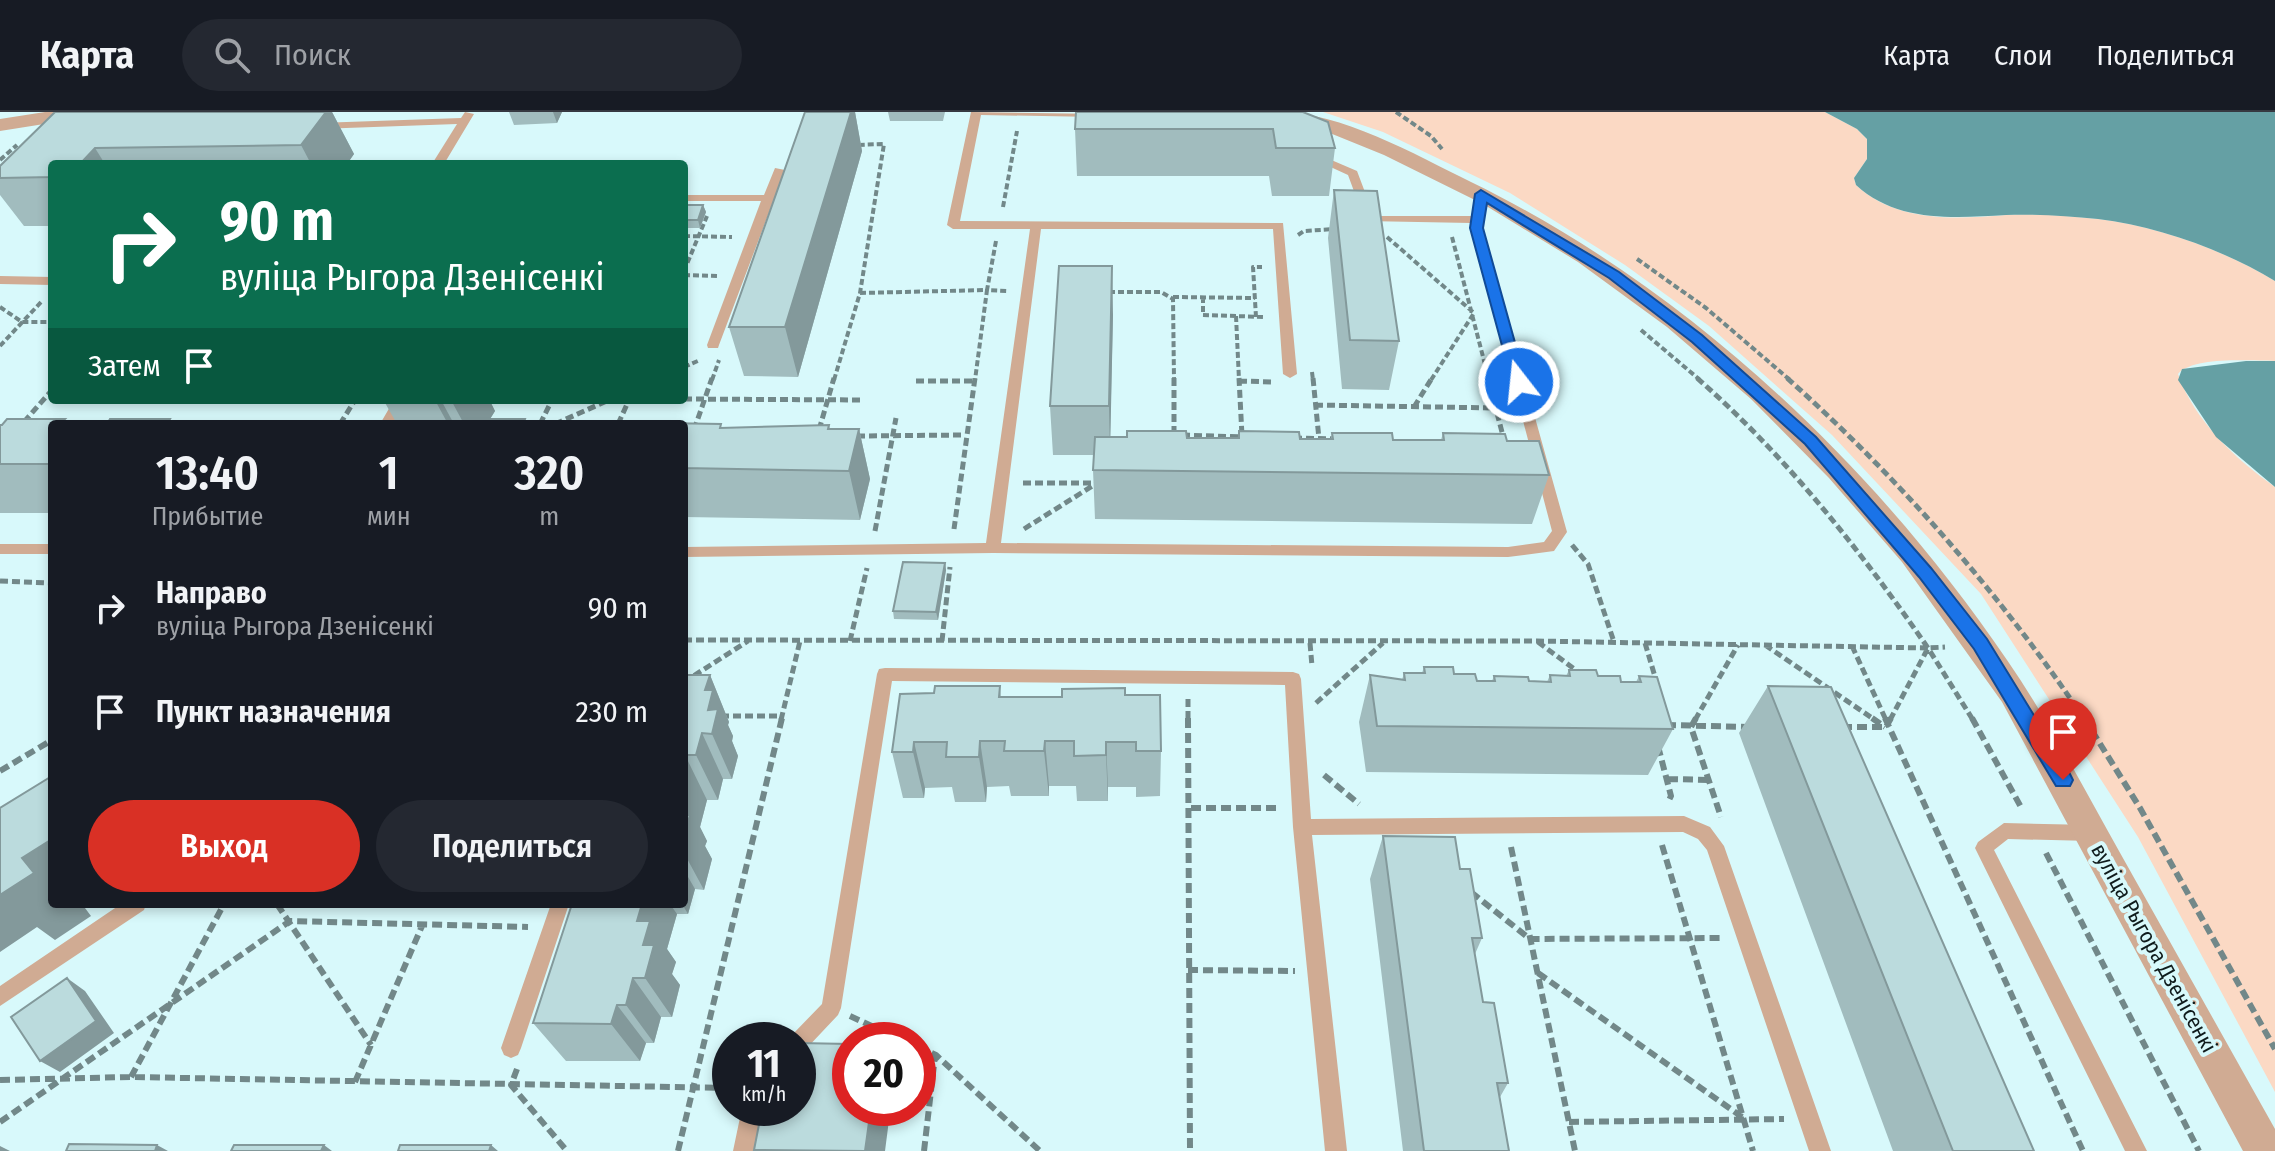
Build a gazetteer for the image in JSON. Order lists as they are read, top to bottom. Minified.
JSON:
{"streets":{"street":["вуліца Рыгора Дзенісенкі"]},"page":{"header":"Карта","search":"Поиск","nav":["Карта","Слои","Поделиться"],"turn":["90 m","вуліца Рыгора Дзенісенкі"],"then":"Затем","eta":["13:40","Прибытие","1","мин","320","m"],"list":[{"name":"Направо","note":"вуліца Рыгора Дзенісенкі","value":"90 m"},{"name":"Пункт назначения","value":"230 m"}],"buttons":["Выход","Поделиться"],"speed":"11 km/h","limit":"20"}}
